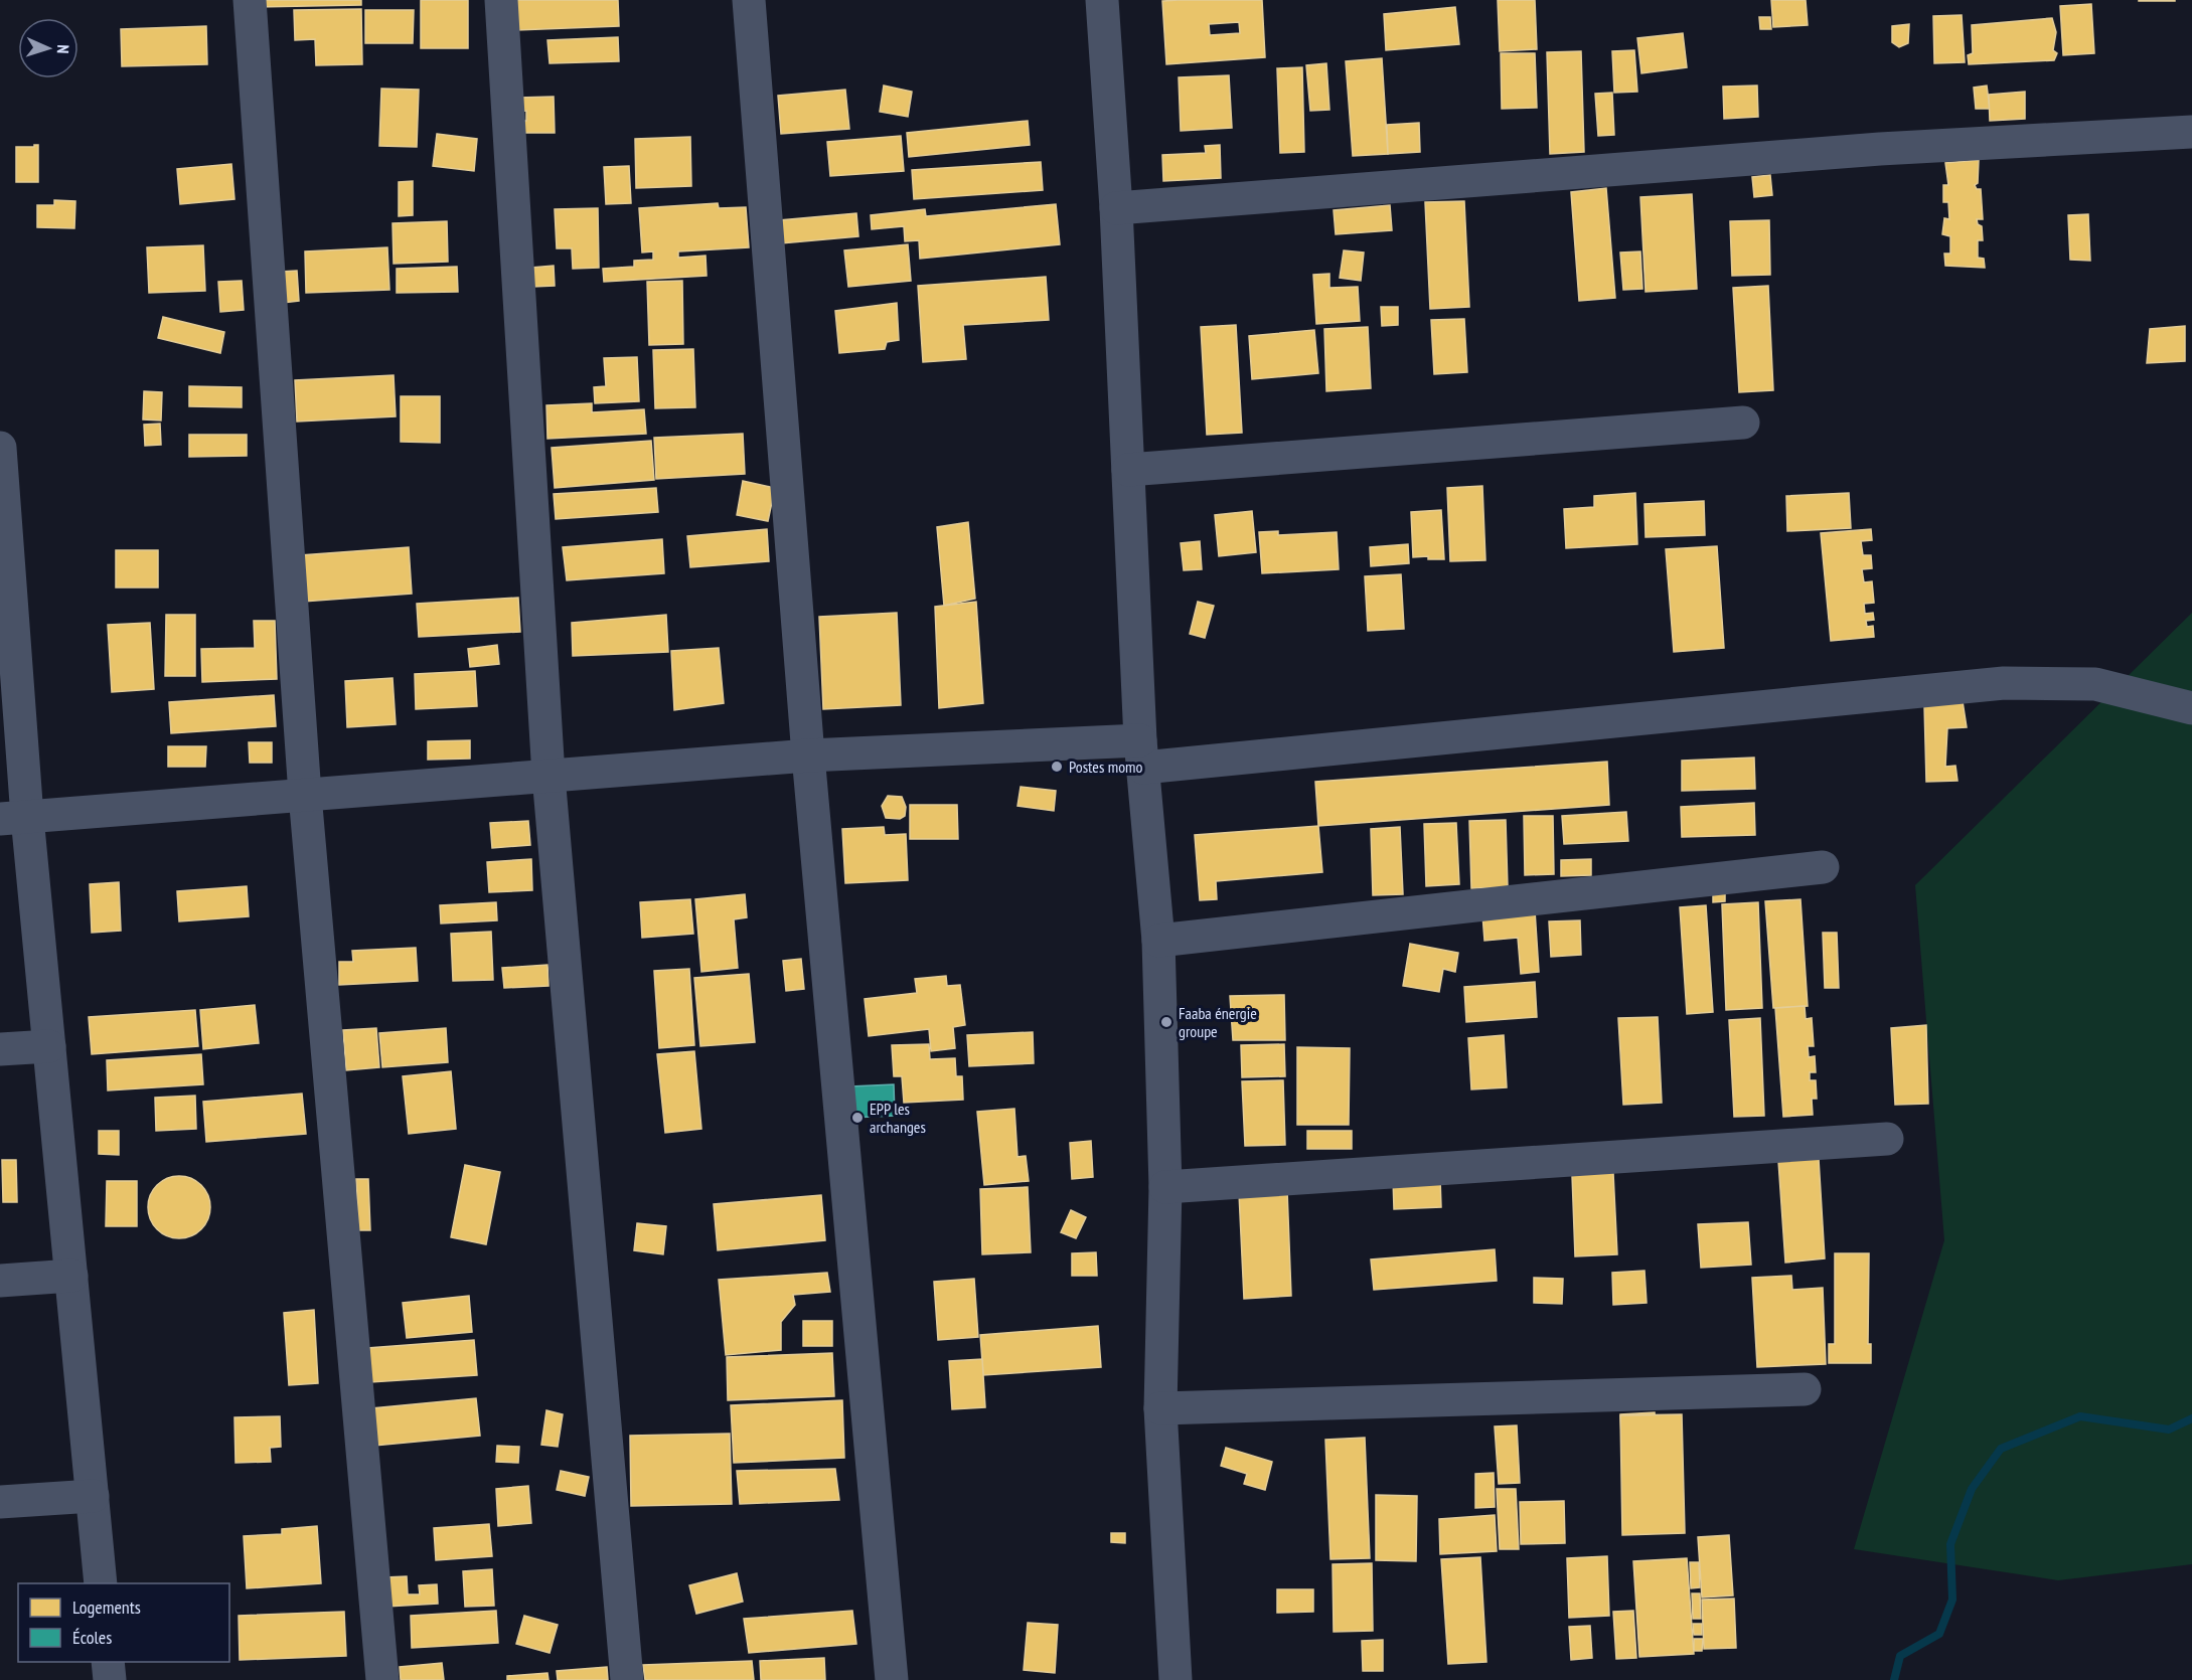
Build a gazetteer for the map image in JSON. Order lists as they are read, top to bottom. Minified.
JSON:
{"places":["Postes momo","Faaba énergie groupe","EPP les archanges"],"legend":["Logements","Écoles"],"north":"right"}
